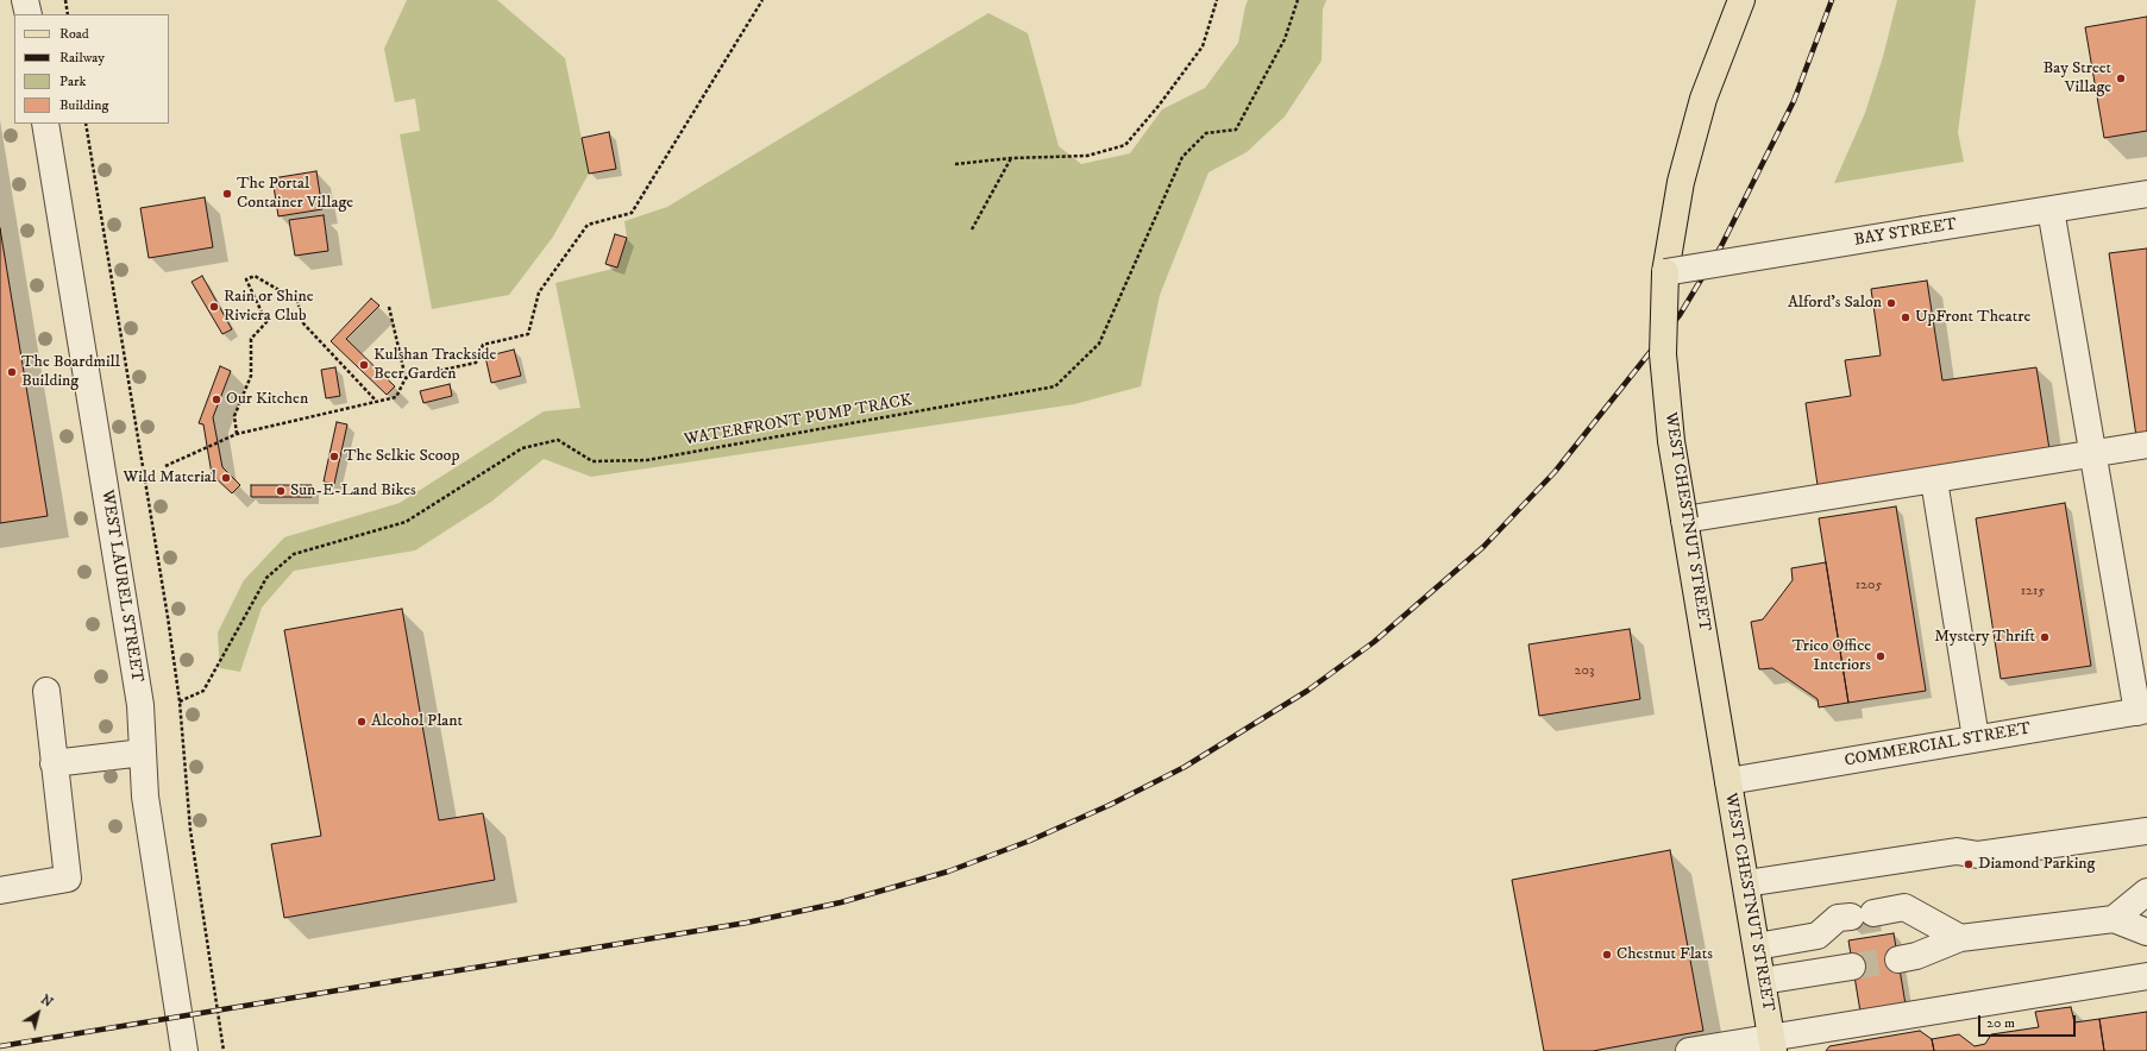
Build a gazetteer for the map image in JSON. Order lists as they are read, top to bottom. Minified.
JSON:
{"streets":{"main road":["WEST CHESTNUT STREET"],"street":["BAY STREET","WEST LAUREL STREET","COMMERCIAL STREET"],"path":["WATERFRONT PUMP TRACK"]},"crossings":[["BAY STREET","WEST CHESTNUT STREET"],["WEST CHESTNUT STREET","COMMERCIAL STREET"]],"places":["Bay Street Village","The Portal Container Village","Alford's Salon","Rain or Shine Riviera Club","UpFront Theatre","Kulshan Trackside Beer Garden","The Boardmill Building","Our Kitchen","The Selkie Scoop","Wild Material","Sun-E-Land Bikes","Mystery Thrift","Trico Office Interiors","Alcohol Plant","Diamond Parking","Chestnut Flats"],"house_numbers":["1205","1215","203"],"legend":["Road","Railway","Park","Building"],"scale_bar":"20 m","north":"top right"}
